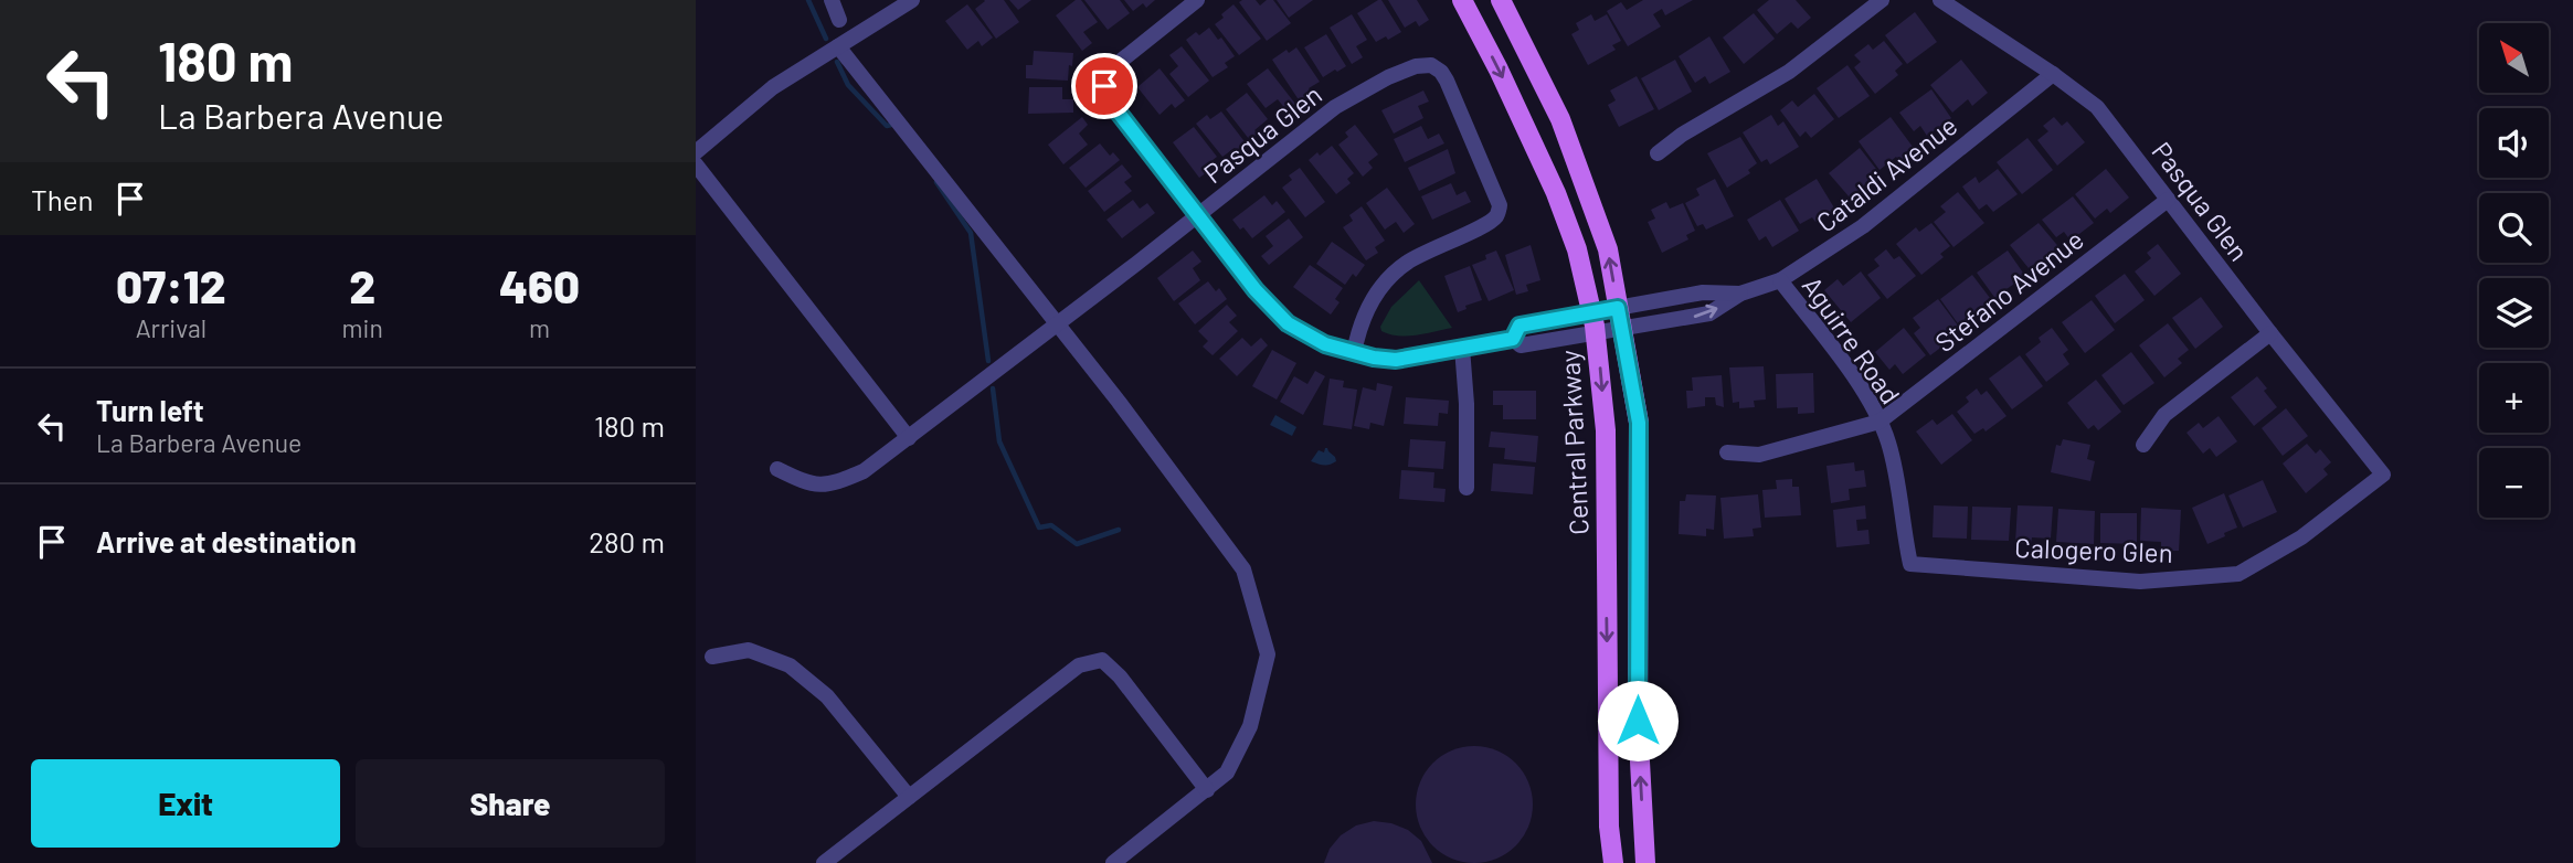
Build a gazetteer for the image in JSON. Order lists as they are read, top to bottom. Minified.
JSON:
{"streets":{"main road":["Central Parkway"],"street":["Pasqua Glen","Cataldi Avenue","Stefano Avenue","Aguirre Road","Calogero Glen"]},"crossings":[["Pasqua Glen","Cataldi Avenue"],["Pasqua Glen","Stefano Avenue"],["Pasqua Glen","Calogero Glen"],["Cataldi Avenue","Aguirre Road"],["Cataldi Avenue","Central Parkway"],["Stefano Avenue","Aguirre Road"],["Aguirre Road","Calogero Glen"]],"north":"top left","page":{"turn":["180 m","La Barbera Avenue"],"map_buttons":["+","−"],"then":"Then","eta":["07:12","Arrival","2","min","460","m"],"list":[{"name":"Turn left","note":"La Barbera Avenue","value":"180 m"},{"name":"Arrive at destination","value":"280 m"}],"buttons":["Exit","Share"]}}
